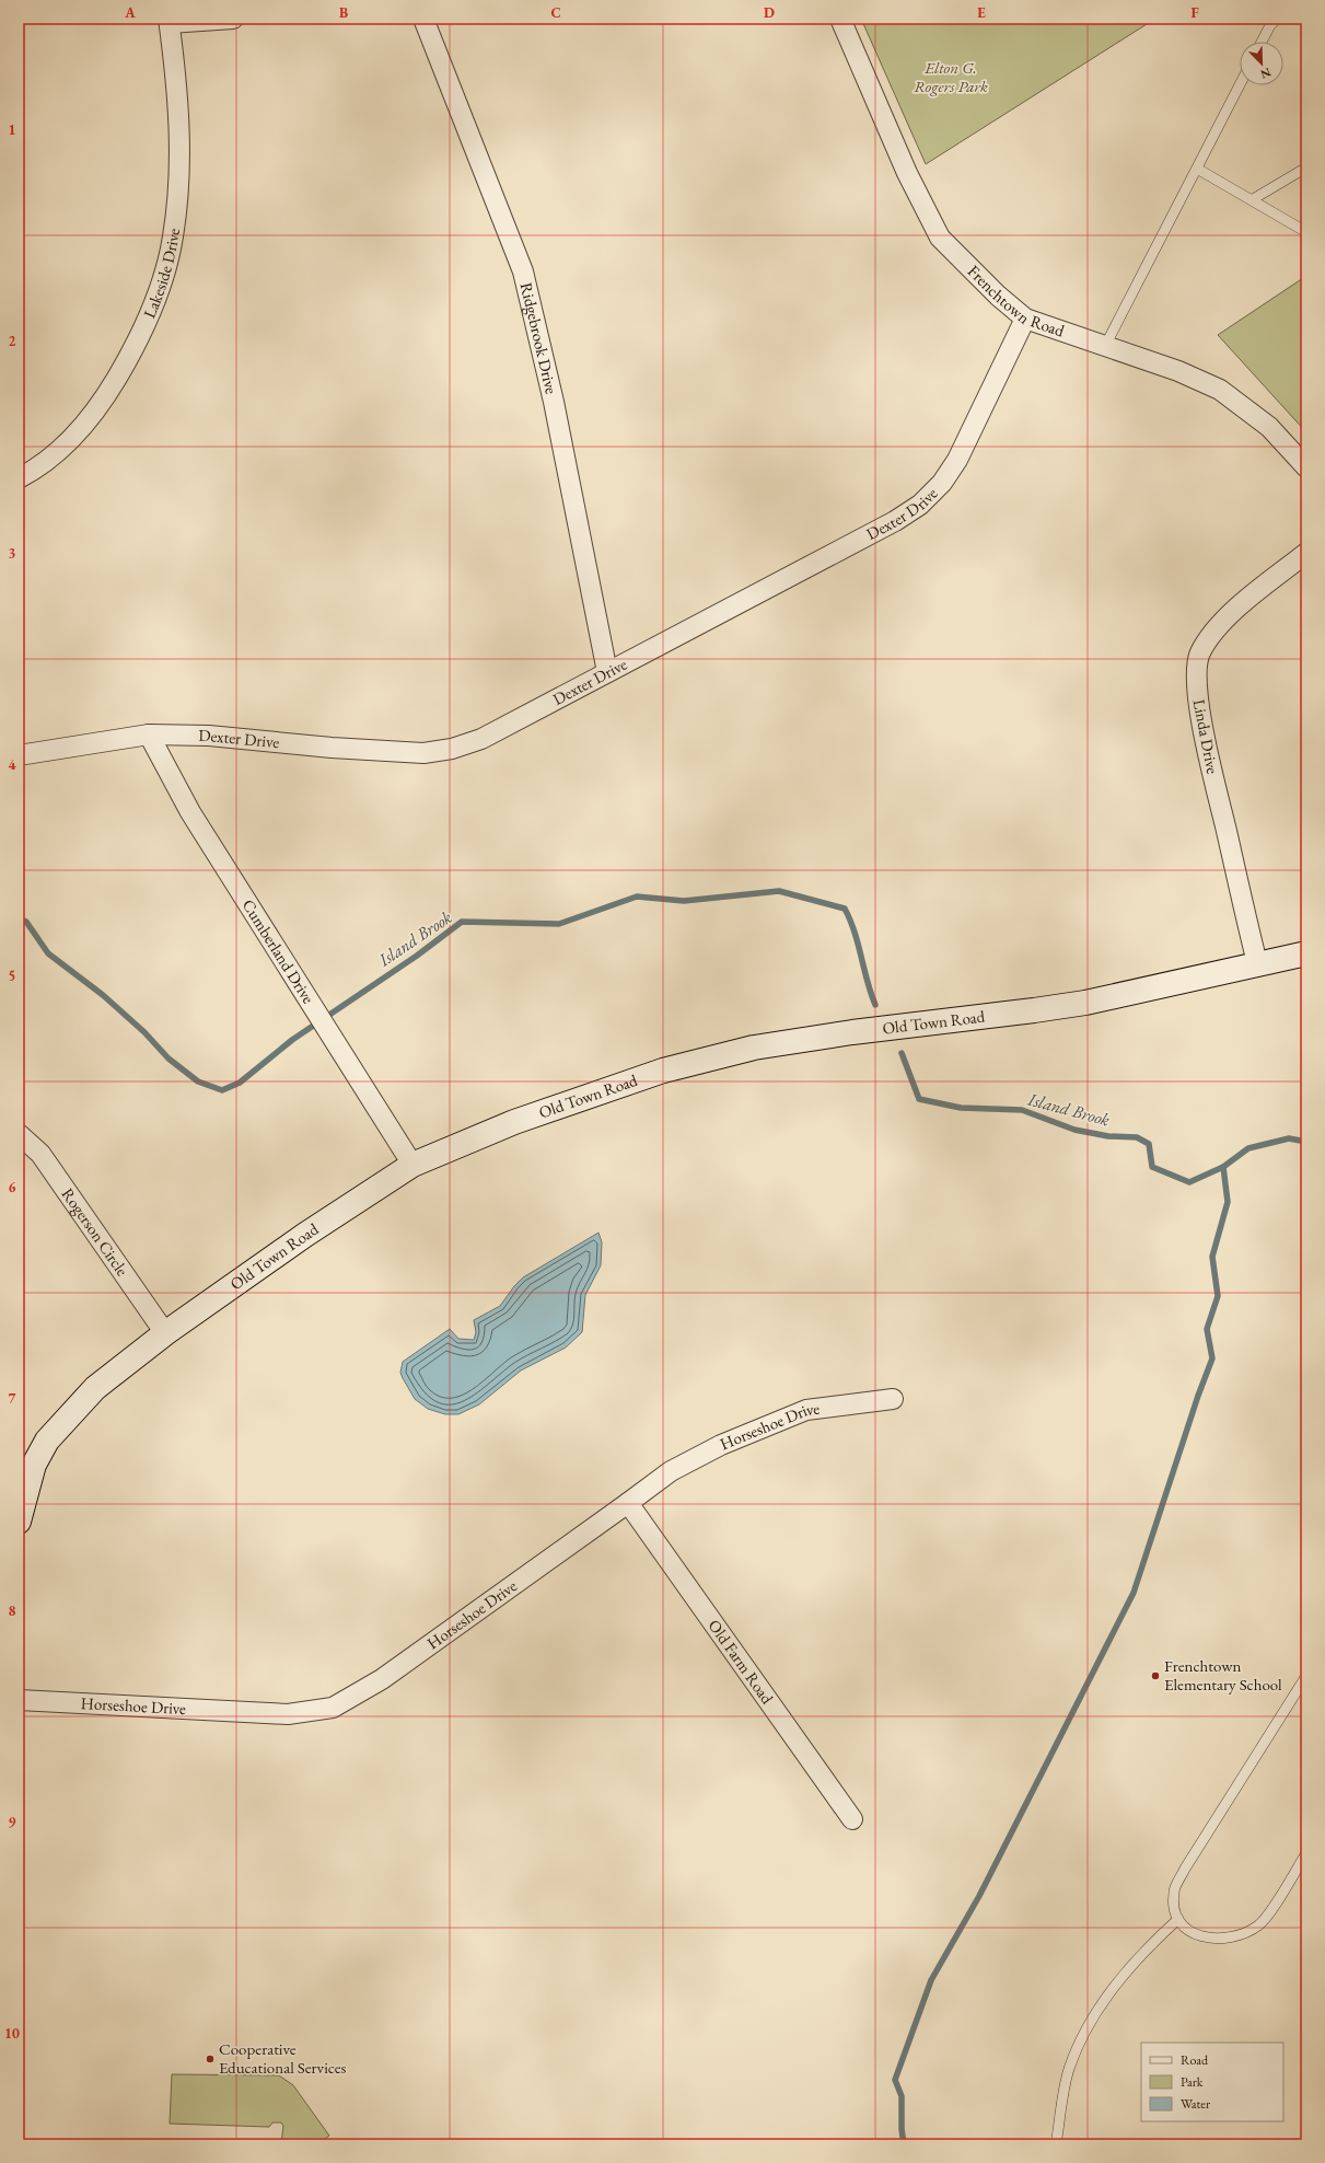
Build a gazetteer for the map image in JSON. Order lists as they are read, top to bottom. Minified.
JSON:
{"streets":{"main road":["Old Town Road"],"street":["Lakeside Drive","Frenchtown Road","Ridgebrook Drive","Dexter Drive","Linda Drive","Cumberland Drive","Rogerson Circle","Horseshoe Drive","Old Farm Road"]},"crossings":[["Frenchtown Road","Dexter Drive"],["Ridgebrook Drive","Dexter Drive"],["Dexter Drive","Cumberland Drive"],["Linda Drive","Old Town Road"],["Cumberland Drive","Old Town Road"],["Old Town Road","Rogerson Circle"],["Horseshoe Drive","Old Farm Road"]],"water":["Island Brook"],"parks":["Elton G. Rogers Park"],"places":["Frenchtown Elementary School","Cooperative Educational Services"],"legend":["Road","Park","Water"],"north":"bottom right","grid":{"columns":["A","B","C","D","E","F"],"rows":["1","2","3","4","5","6","7","8","9","10"]}}
